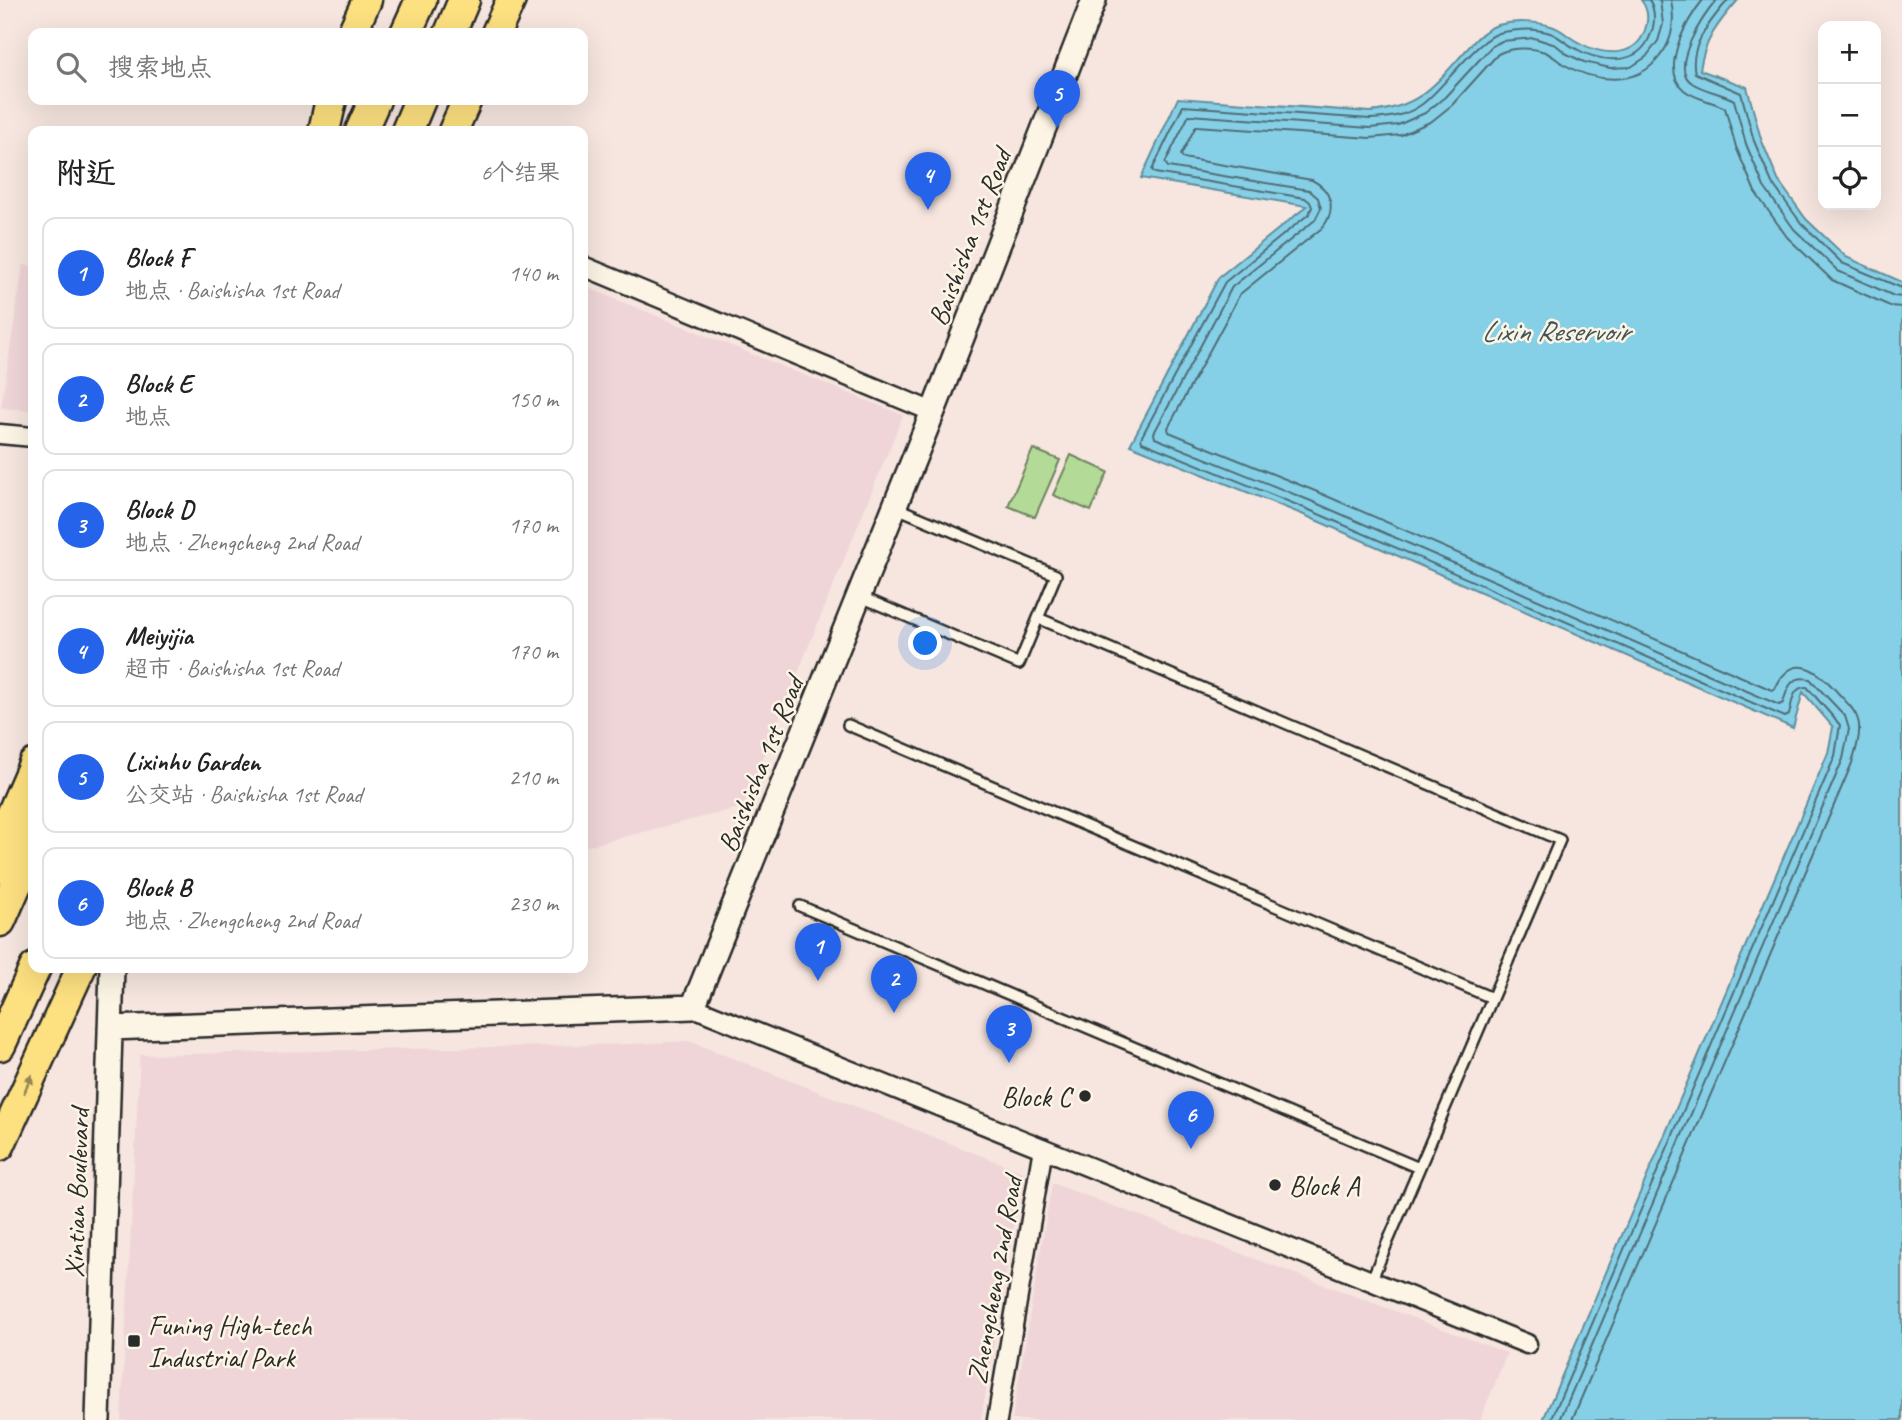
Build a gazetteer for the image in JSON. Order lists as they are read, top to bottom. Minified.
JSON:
{"streets":{"street":["Baishisha 1st Road","Xintian Boulevard","Zhengcheng 2nd Road"]},"water":["Lixin Reservoir"],"places":{"other":["Block C","Block A"],"transit":["Funing High-tech Industrial Park"]},"page":{"map_buttons":["+","−"],"search":"搜索地点","pins":["5","4","1","2","3","6"],"heading":["附近","6个结果"],"list":[{"mark":"1","name":"Block F","note":"地点 · Baishisha 1st Road","value":"140 m"},{"mark":"2","name":"Block E","note":"地点","value":"150 m"},{"mark":"3","name":"Block D","note":"地点 · Zhengcheng 2nd Road","value":"170 m"},{"mark":"4","name":"Meiyijia","note":"超市 · Baishisha 1st Road","value":"170 m"},{"mark":"5","name":"Lixinhu Garden","note":"公交站 · Baishisha 1st Road","value":"210 m"},{"mark":"6","name":"Block B","note":"地点 · Zhengcheng 2nd Road","value":"230 m"}]}}
